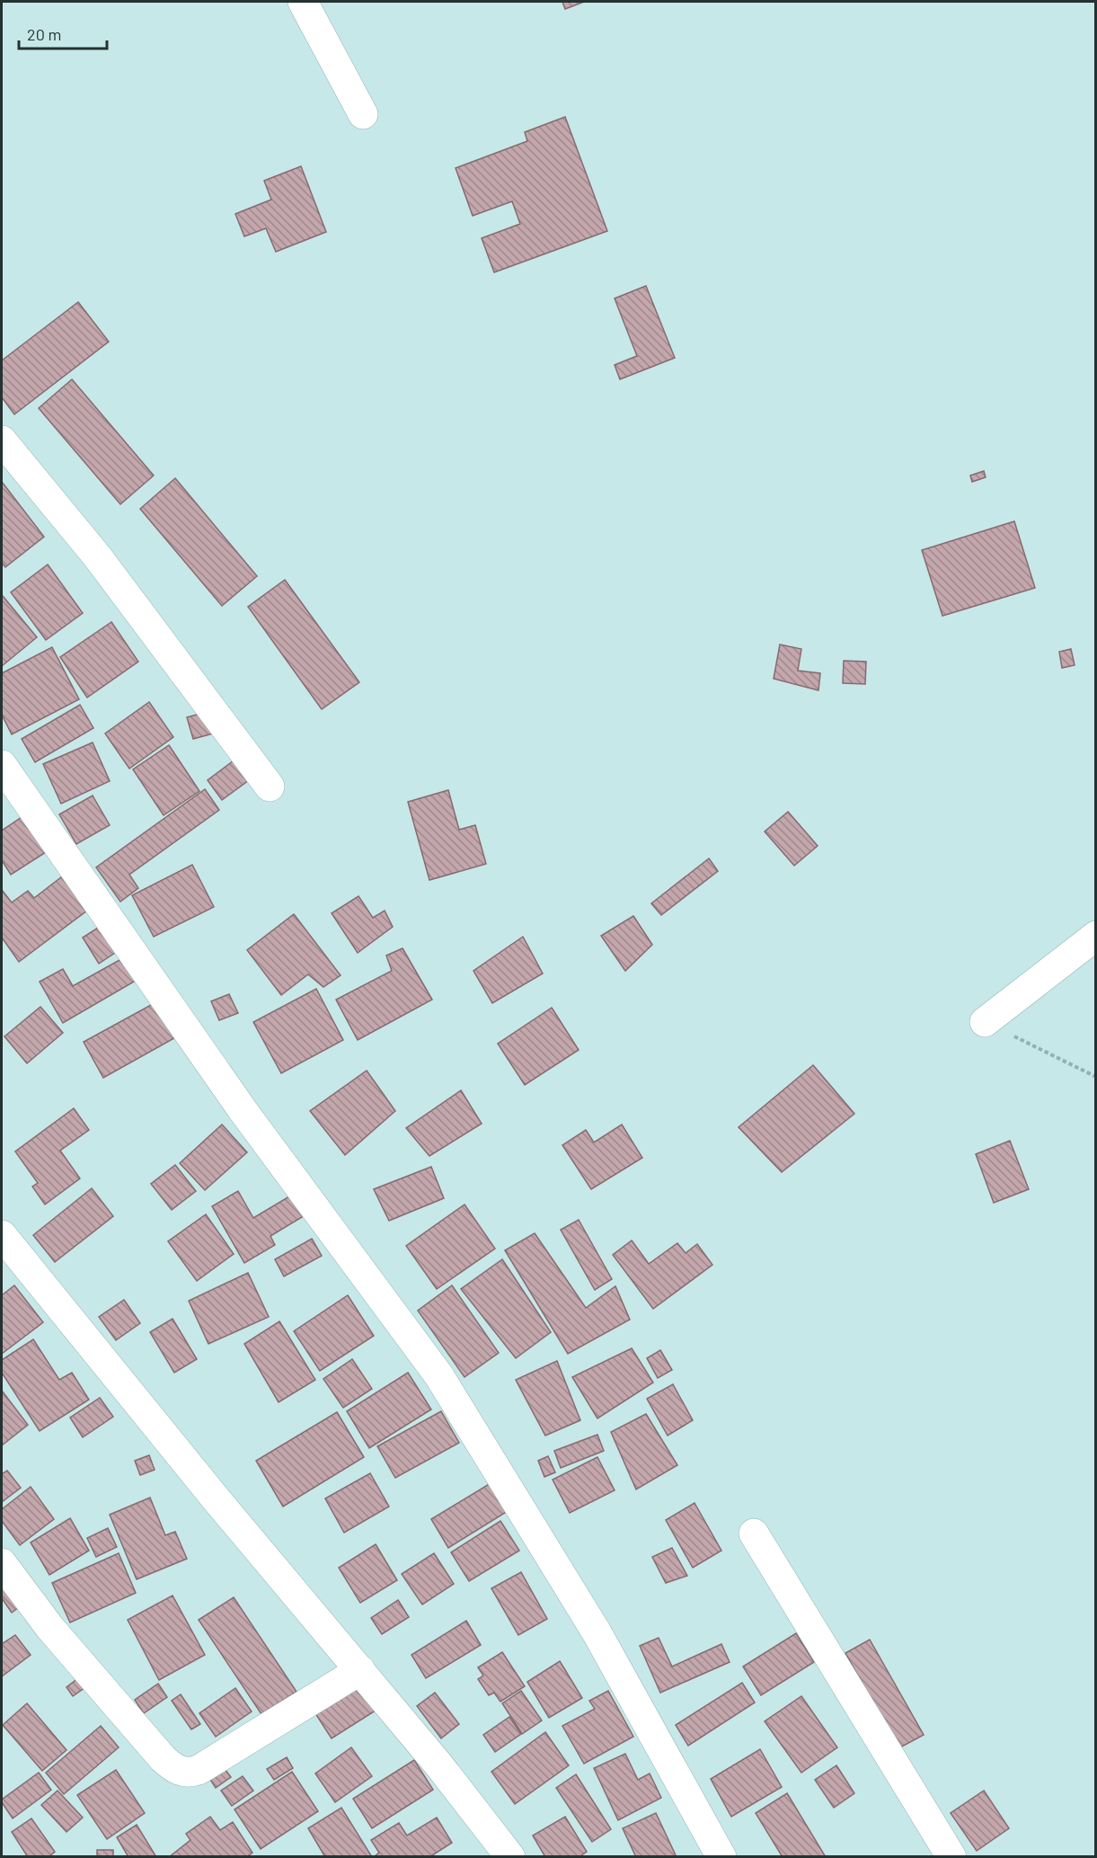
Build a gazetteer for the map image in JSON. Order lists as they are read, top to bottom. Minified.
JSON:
{"scale_bar":"20 m"}
